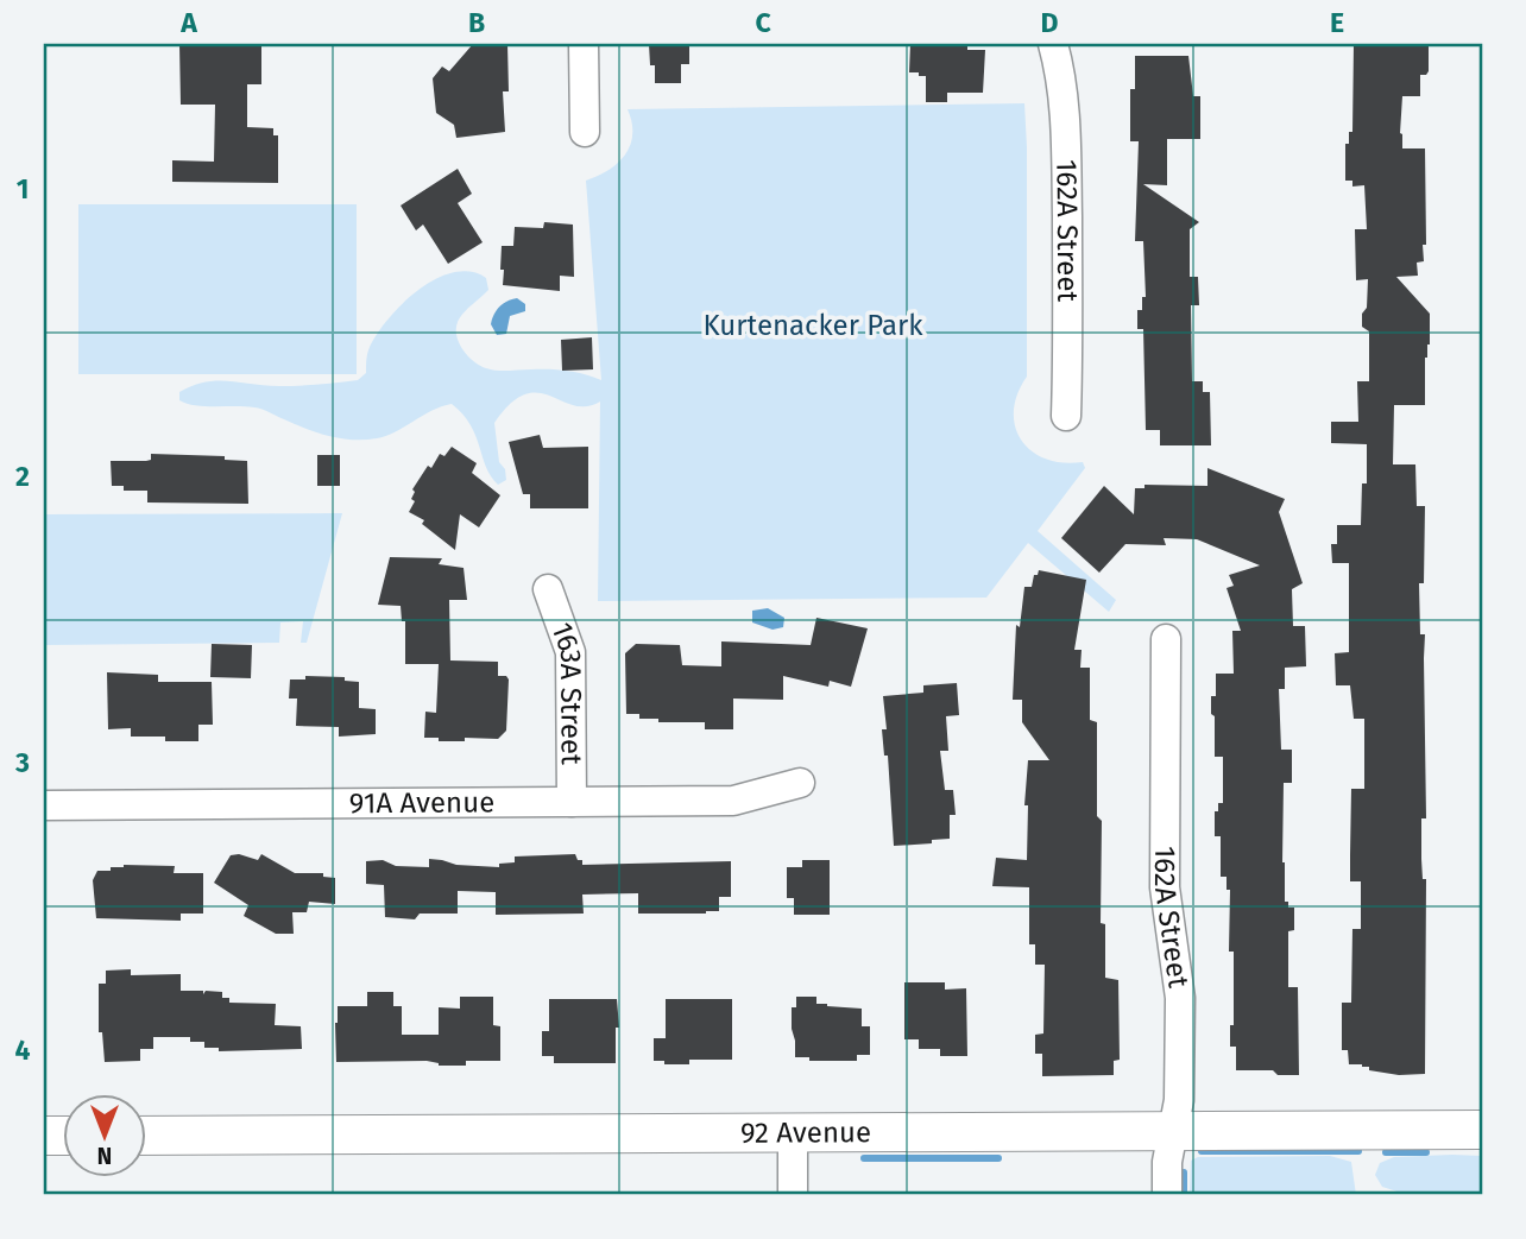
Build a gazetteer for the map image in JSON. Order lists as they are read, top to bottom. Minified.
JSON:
{"streets":{"street":["162A Street","163A Street","91A Avenue","92 Avenue"]},"crossings":[["162A Street","92 Avenue"],["163A Street","91A Avenue"]],"parks":["Kurtenacker Park"],"north":"bottom","grid":{"columns":["A","B","C","D","E"],"rows":["1","2","3","4"]}}
